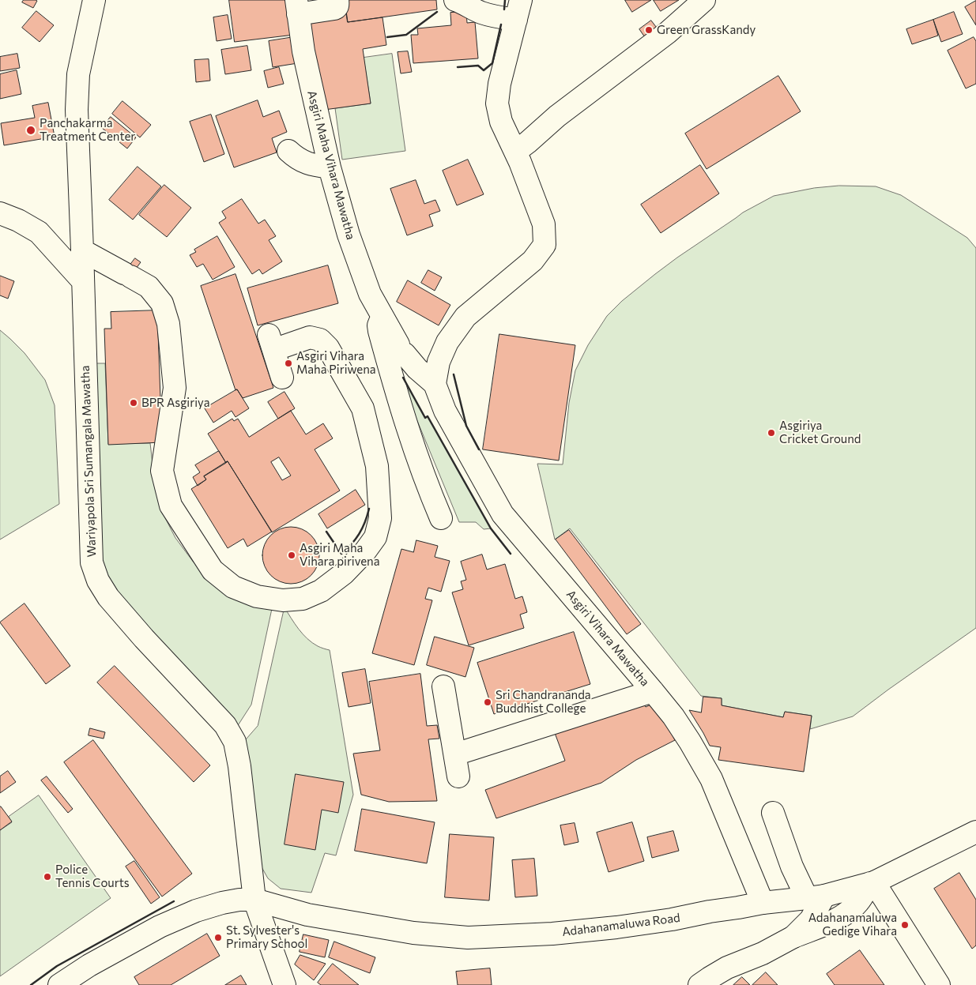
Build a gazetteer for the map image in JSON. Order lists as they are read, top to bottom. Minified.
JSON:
{"streets":{"street":["Asgiri Maha Vihara Mawatha","Wariyapola Sri Sumangala Mawatha","Asgiri Vihara Mawatha","Adahanamaluwa Road"]},"crossings":[["Asgiri Maha Vihara Mawatha","Asgiri Vihara Mawatha"],["Wariyapola Sri Sumangala Mawatha","Adahanamaluwa Road"],["Asgiri Vihara Mawatha","Adahanamaluwa Road"]],"places":["Green GrassKandy","Panchakarma Treatment Center","Asgiri Vihara Maha Piriwena","BPR Asgiriya","Asgiriya Cricket Ground","Asgiri Maha Vihara pirivena","Sri Chandrananda Buddhist College","Police Tennis Courts","Adahanamaluwa Gedige Vihara","St. Sylvester's Primary School"]}
